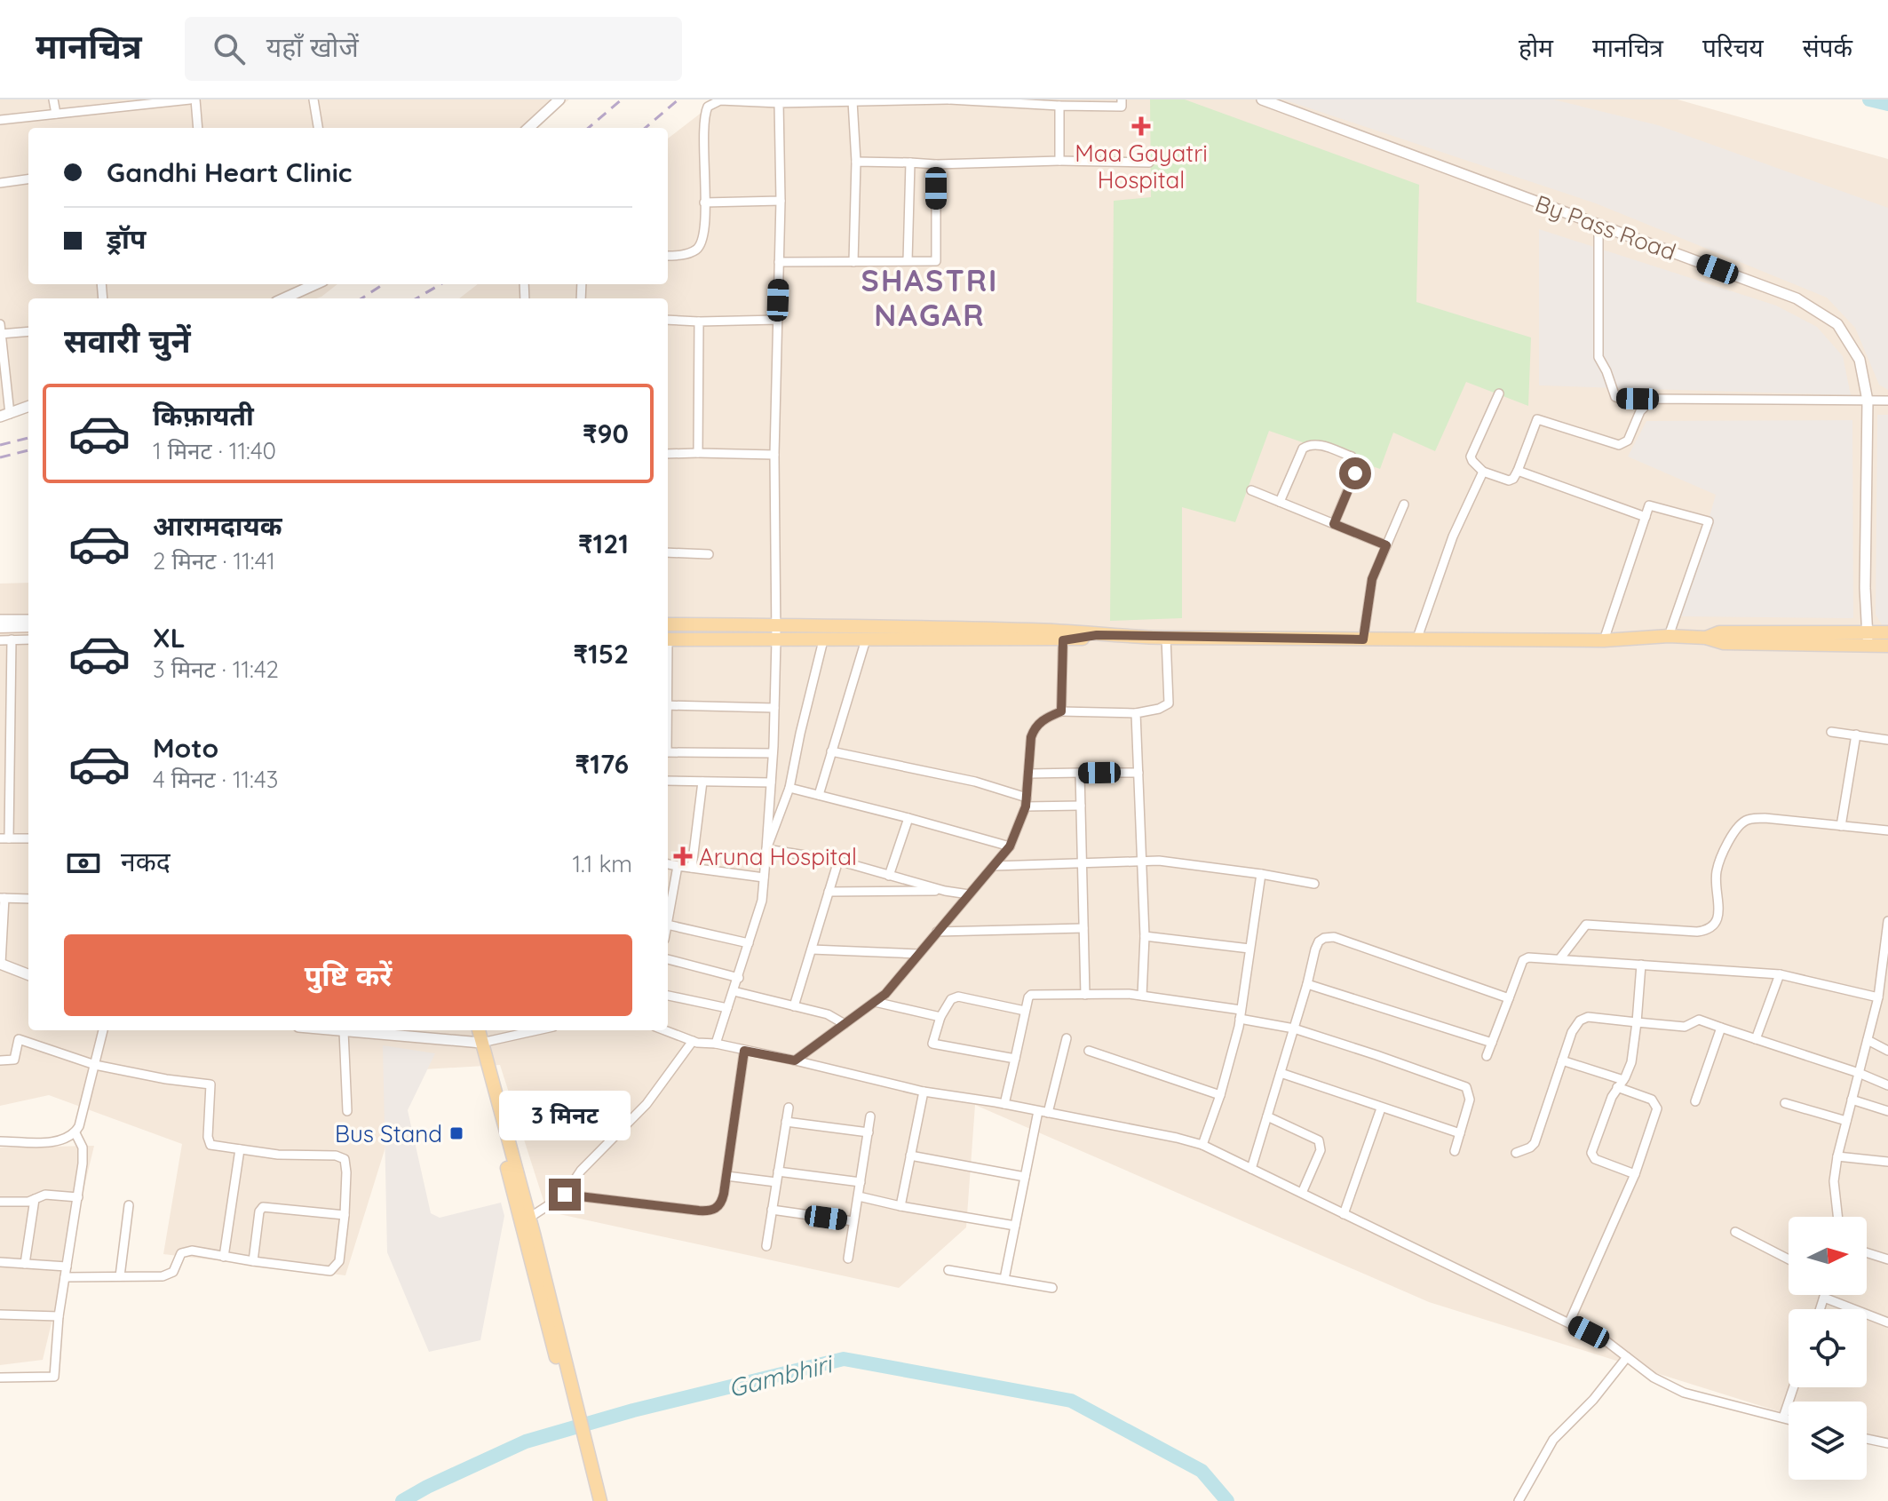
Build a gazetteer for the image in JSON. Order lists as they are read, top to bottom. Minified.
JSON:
{"streets":{"street":["By Pass Road"]},"districts":["SHASTRI NAGAR"],"water":["Gambhiri"],"places":{"health":["Maa Gayatri Hospital","Aruna Hospital"],"transit":["Bus Stand"]},"north":"right","page":{"header":"मानचित्र","search":"यहाँ खोजें","nav":["होम","मानचित्र","परिचय","संपर्क"],"banner":["Gandhi Heart Clinic","ड्रॉप"],"heading":"सवारी चुनें","list":[{"name":"किफ़ायती","note":"1 मिनट · 11:40","value":"₹90"},{"name":"आरामदायक","note":"2 मिनट · 11:41","value":"₹121"},{"name":"XL","note":"3 मिनट · 11:42","value":"₹152"},{"name":"Moto","note":"4 मिनट · 11:43","value":"₹176"}],"pay":["नकद","1.1 km"],"buttons":"पुष्टि करें","bubble":"3 मिनट"}}
